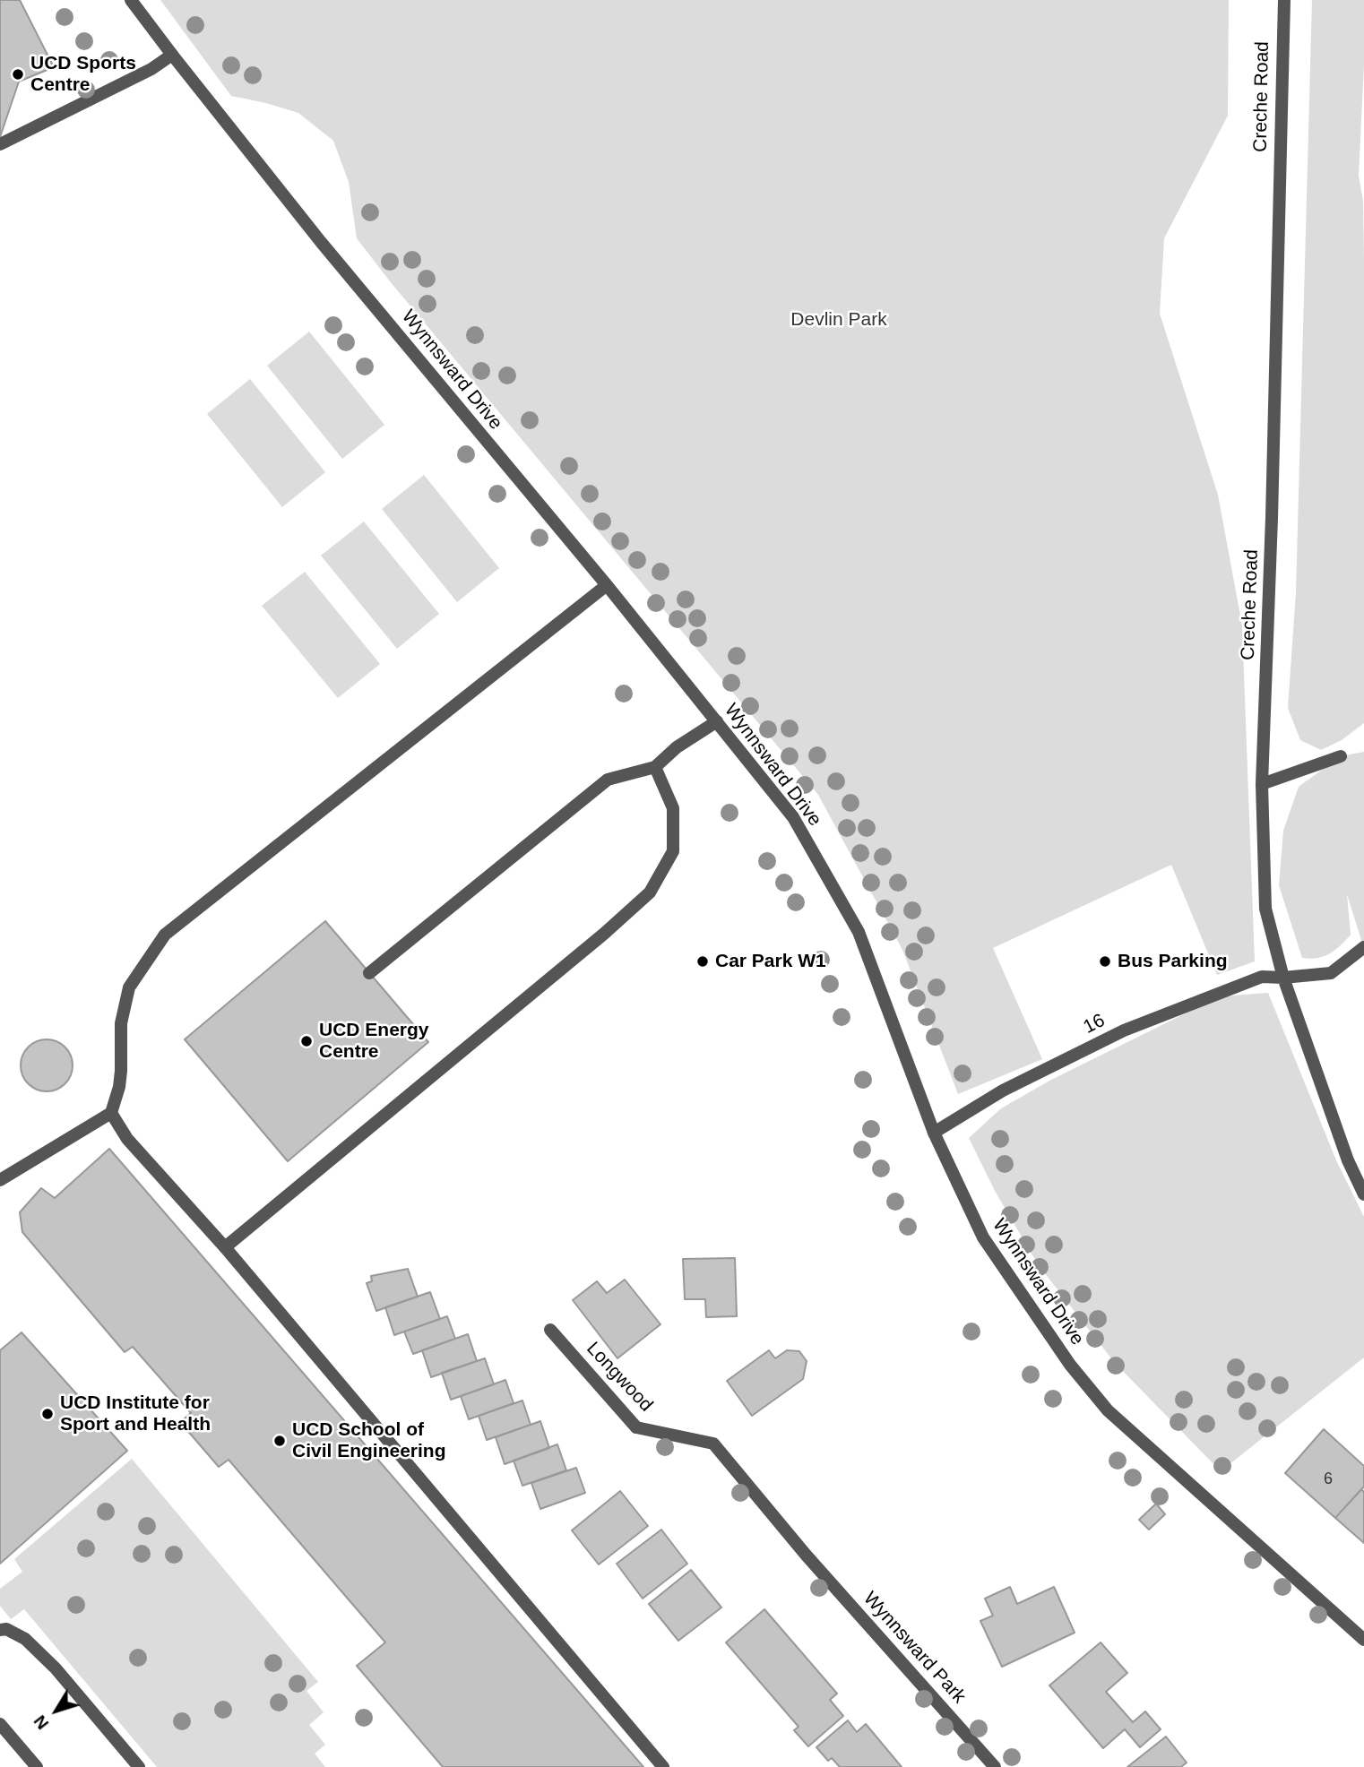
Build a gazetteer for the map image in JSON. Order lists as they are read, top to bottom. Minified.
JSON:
{"streets":{"street":["Creche Road","Wynnsward Drive","16","Longwood","Wynnsward Park"]},"crossings":[["Creche Road","16"],["Wynnsward Drive","16"],["Longwood","Wynnsward Park"]],"parks":["Devlin Park"],"places":["UCD Sports Centre","Car Park W1","Bus Parking","UCD Energy Centre","UCD Institute for Sport and Health","UCD School of Civil Engineering"],"house_numbers":["6"],"north":"bottom left"}
